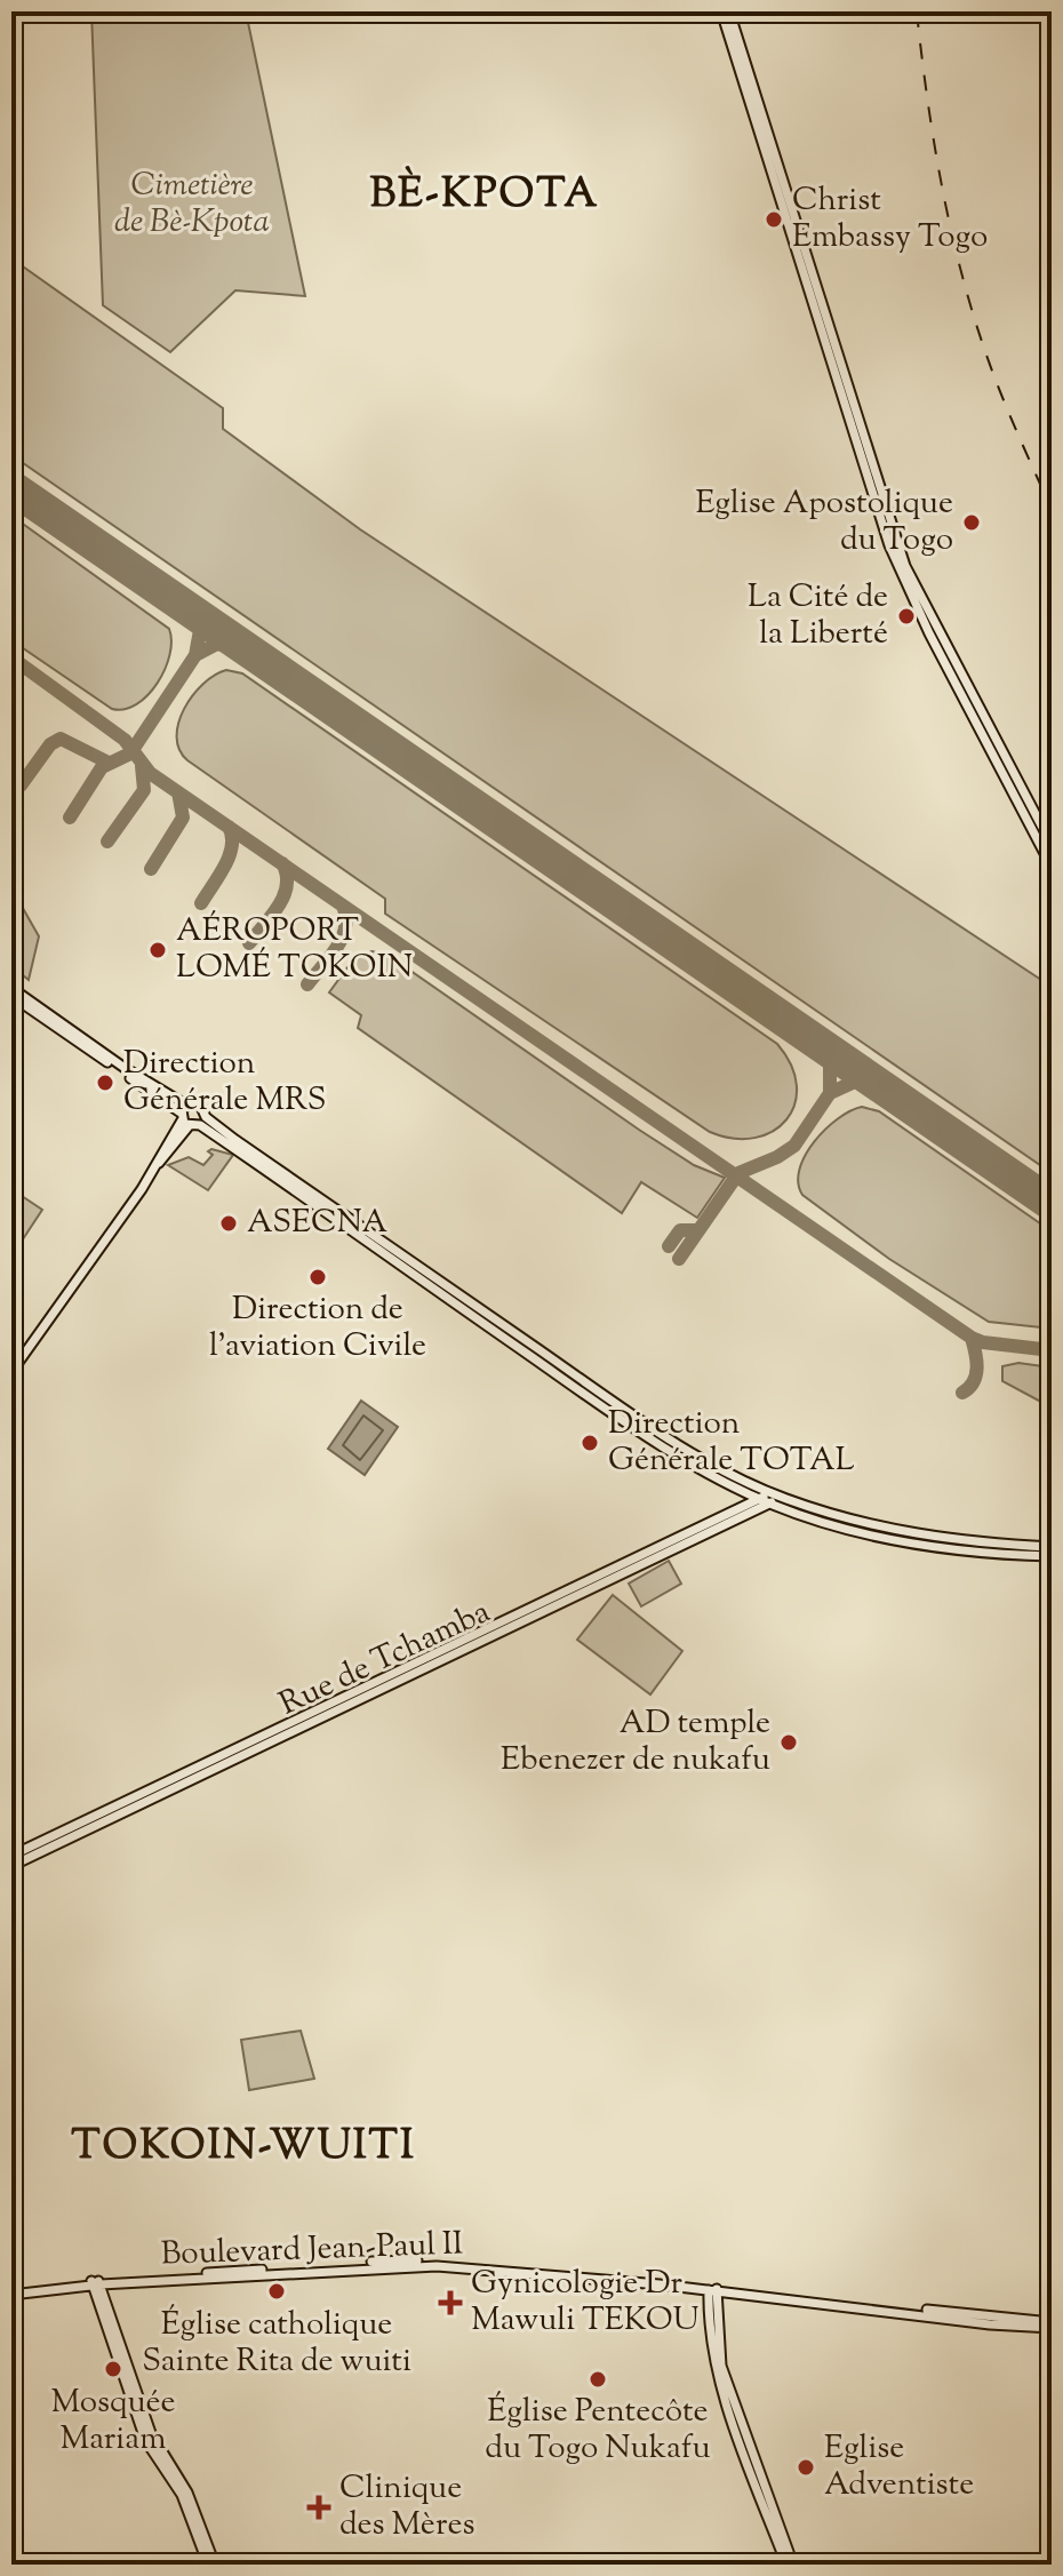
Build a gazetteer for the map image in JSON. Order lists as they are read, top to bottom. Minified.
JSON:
{"streets":{"main road":["Rue de Tchamba","Boulevard Jean-Paul II"]},"districts":["BÈ-KPOTA","TOKOIN-WUITI"],"parks":["Cimetière de Bè-Kpota"],"places":{"other":["Christ Embassy Togo","Eglise Apostolique du Togo","La Cité de la Liberté","AÉROPORT LOMÉ TOKOIN","Direction Générale MRS","ASECNA","Direction de l'aviation Civile","Direction Générale TOTAL","AD temple Ebenezer de nukafu","Église catholique Sainte Rita de wuiti","Mosquée Mariam","Église Pentecôte du Togo Nukafu","Eglise Adventiste"],"health":["Gynicologie Dr Mawuli TEKOU","Clinique des Mères"]}}
